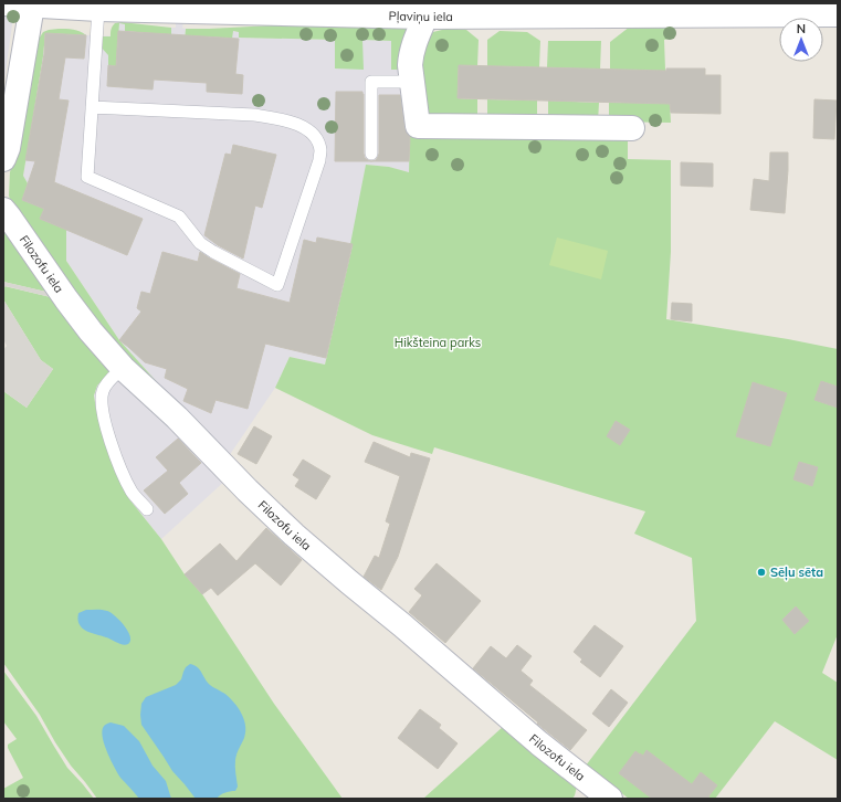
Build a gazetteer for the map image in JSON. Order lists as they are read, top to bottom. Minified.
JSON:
{"streets":{"street":["Pļaviņu iela","Filozofu iela"]},"parks":["Hikšteina parks"],"places":["Sēļu sēta"],"north":"top"}
